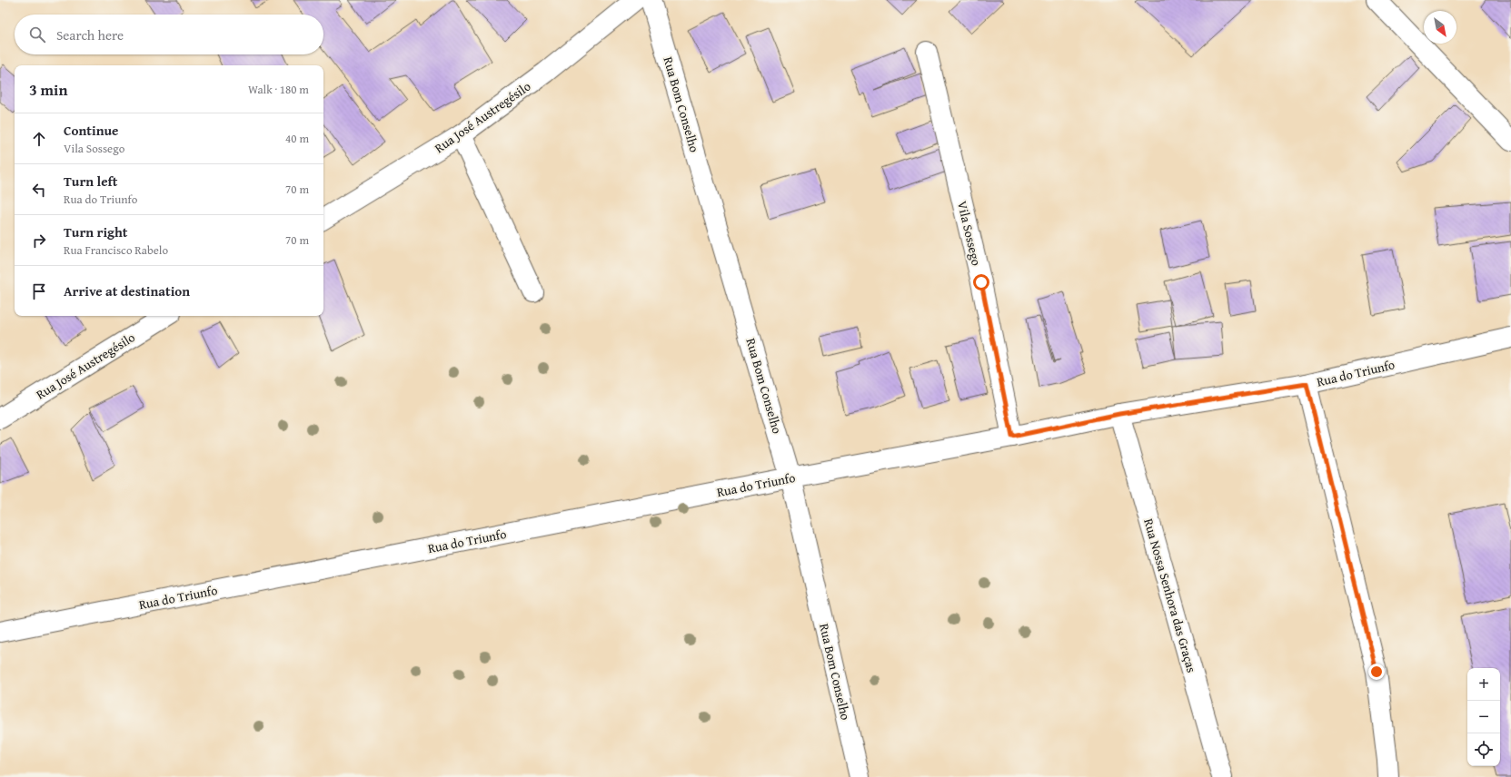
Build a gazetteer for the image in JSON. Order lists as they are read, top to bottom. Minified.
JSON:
{"streets":{"street":["Rua Bom Conselho","Rua José Austregésilo","Vila Sossego","Rua do Triunfo","Rua Nossa Senhora das Graças"]},"crossings":[["Rua Bom Conselho","Rua do Triunfo"],["Vila Sossego","Rua do Triunfo"],["Rua do Triunfo","Rua Nossa Senhora das Graças"]],"north":"bottom right","page":{"search":"Search here","heading":["3 min","Walk · 180 m"],"list":[["Continue","Vila Sossego","40 m"],["Turn left","Rua do Triunfo","70 m"],["Turn right","Rua Francisco Rabelo","70 m"],"Arrive at destination"],"map_buttons":["+","−"]}}
